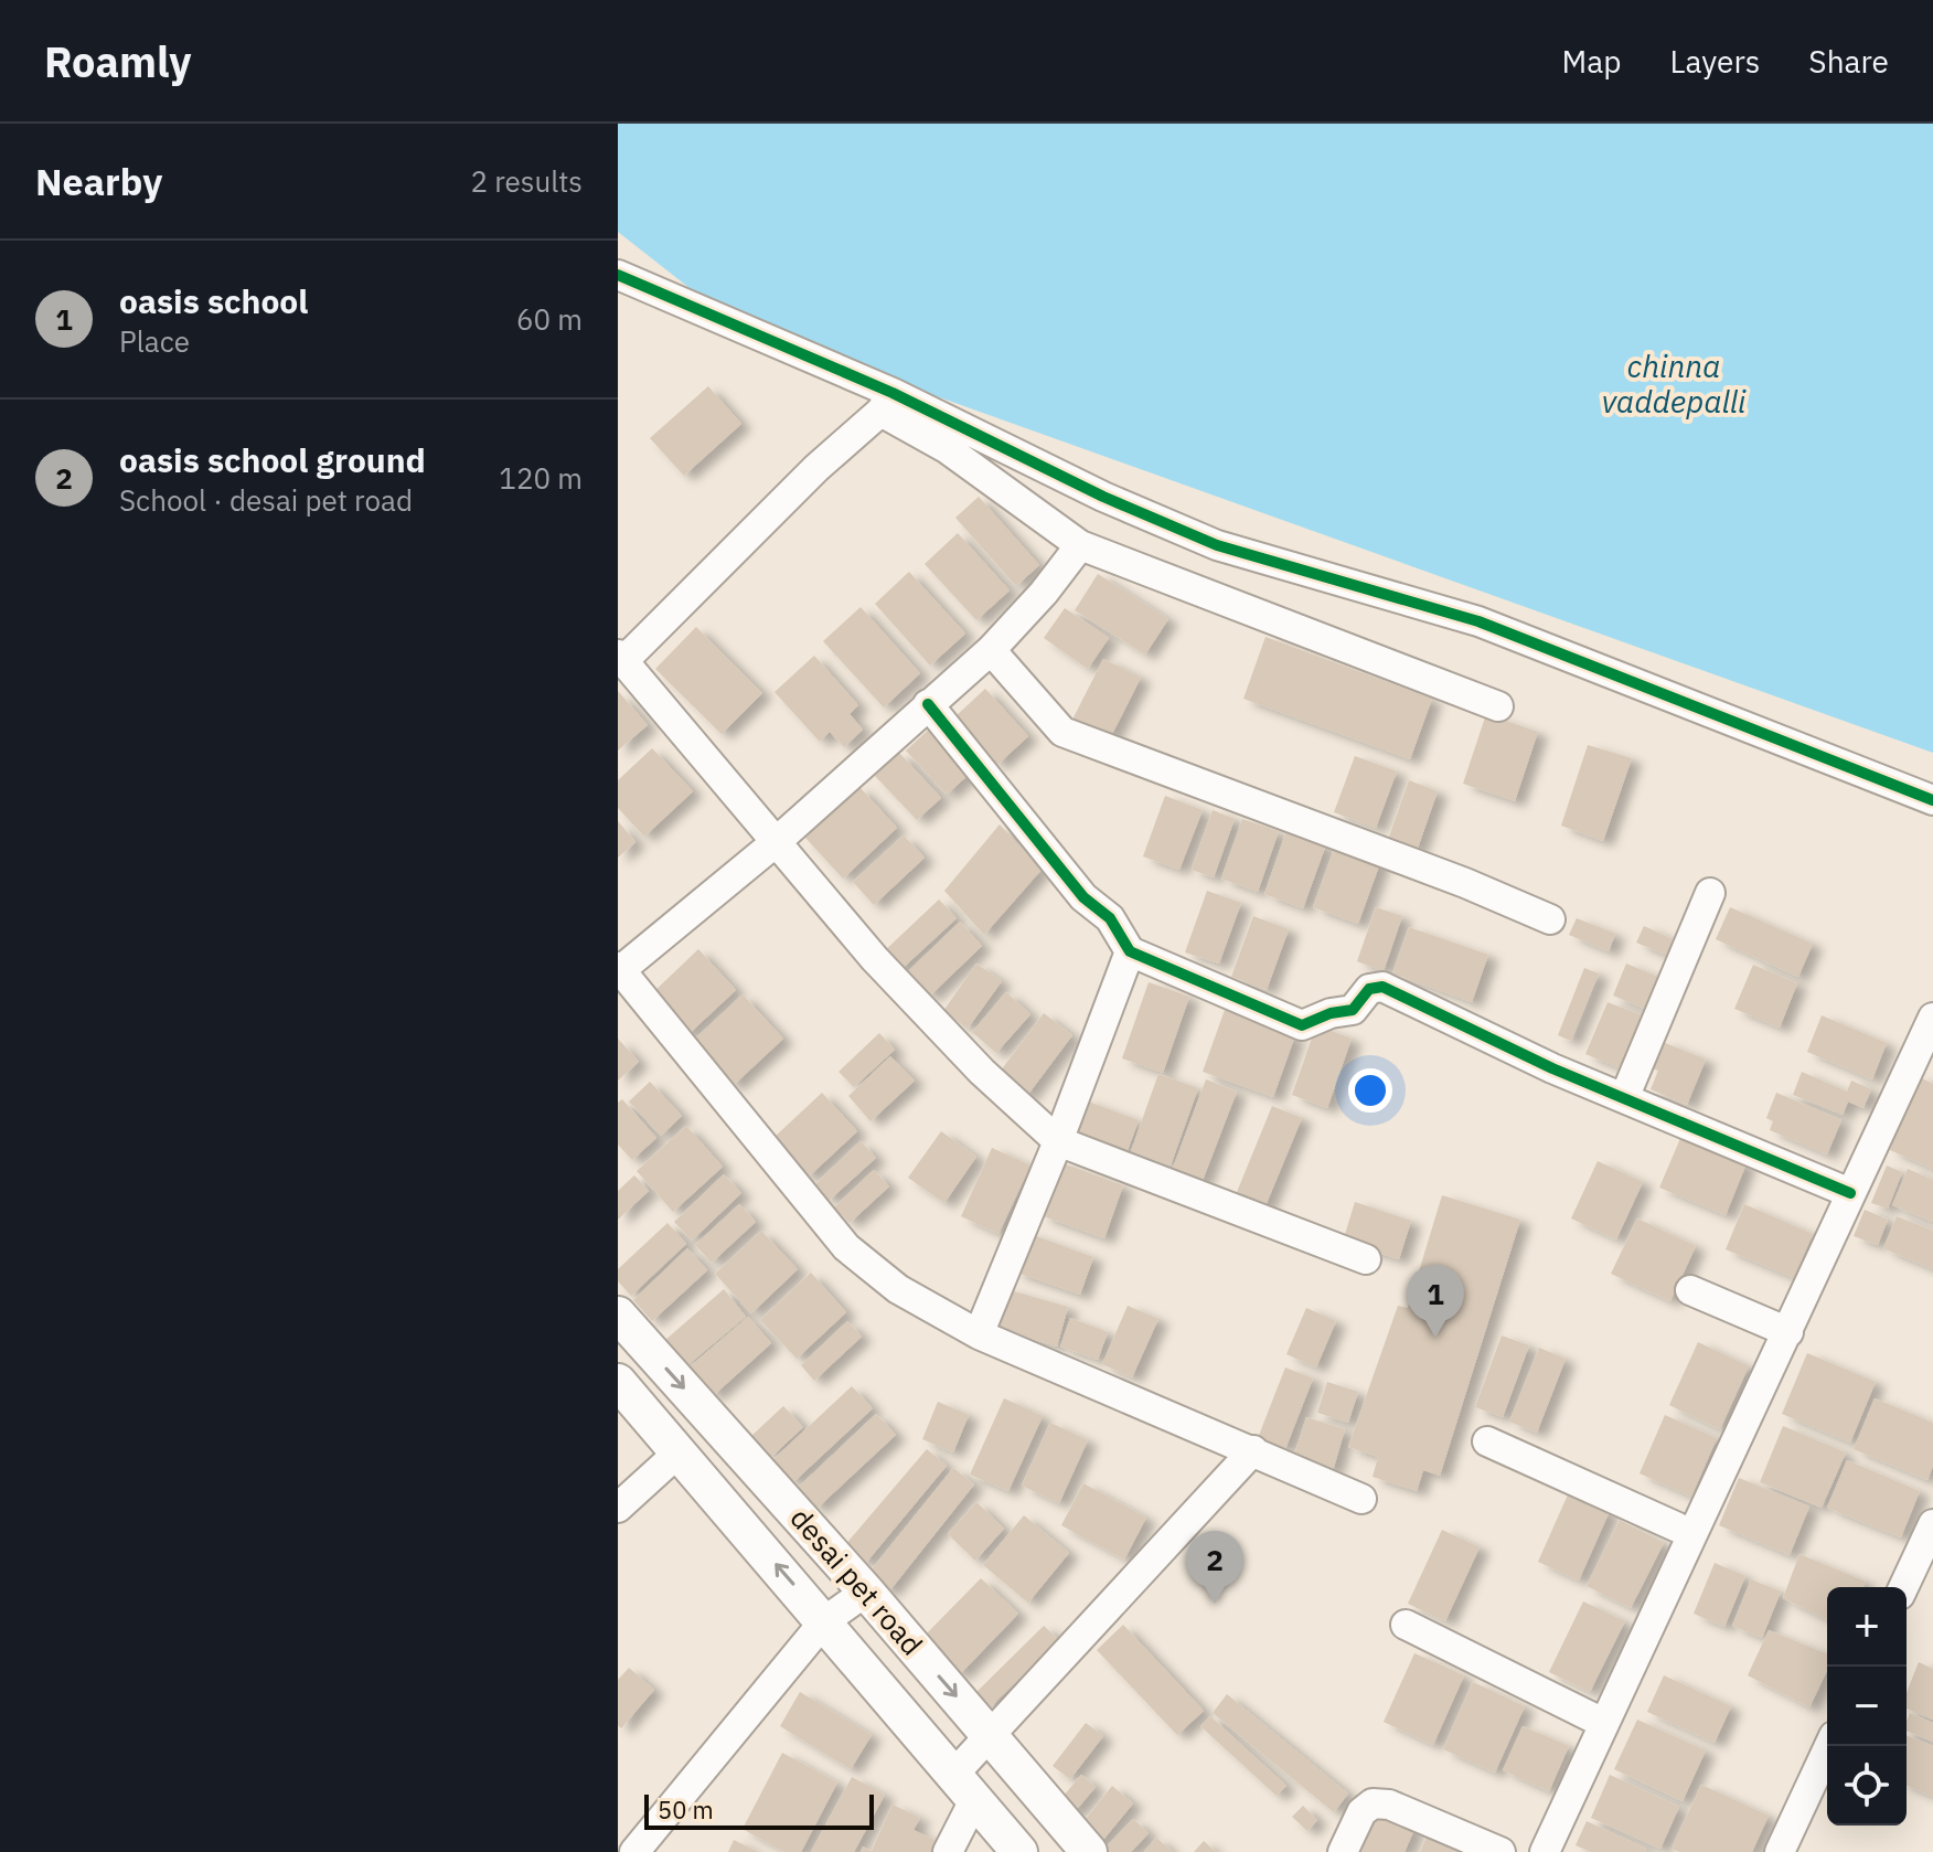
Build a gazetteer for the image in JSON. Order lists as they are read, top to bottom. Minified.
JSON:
{"streets":{"street":["desai pet road"]},"water":["chinna vaddepalli"],"scale_bar":"50 m","page":{"header":"Roamly","nav":["Map","Layers","Share"],"heading":["Nearby","2 results"],"list":[{"mark":"1","name":"oasis school","note":"Place","value":"60 m"},{"mark":"2","name":"oasis school ground","note":"School · desai pet road","value":"120 m"}],"pins":["1","2"],"map_buttons":["+","−"],"scale":"50 m"}}
